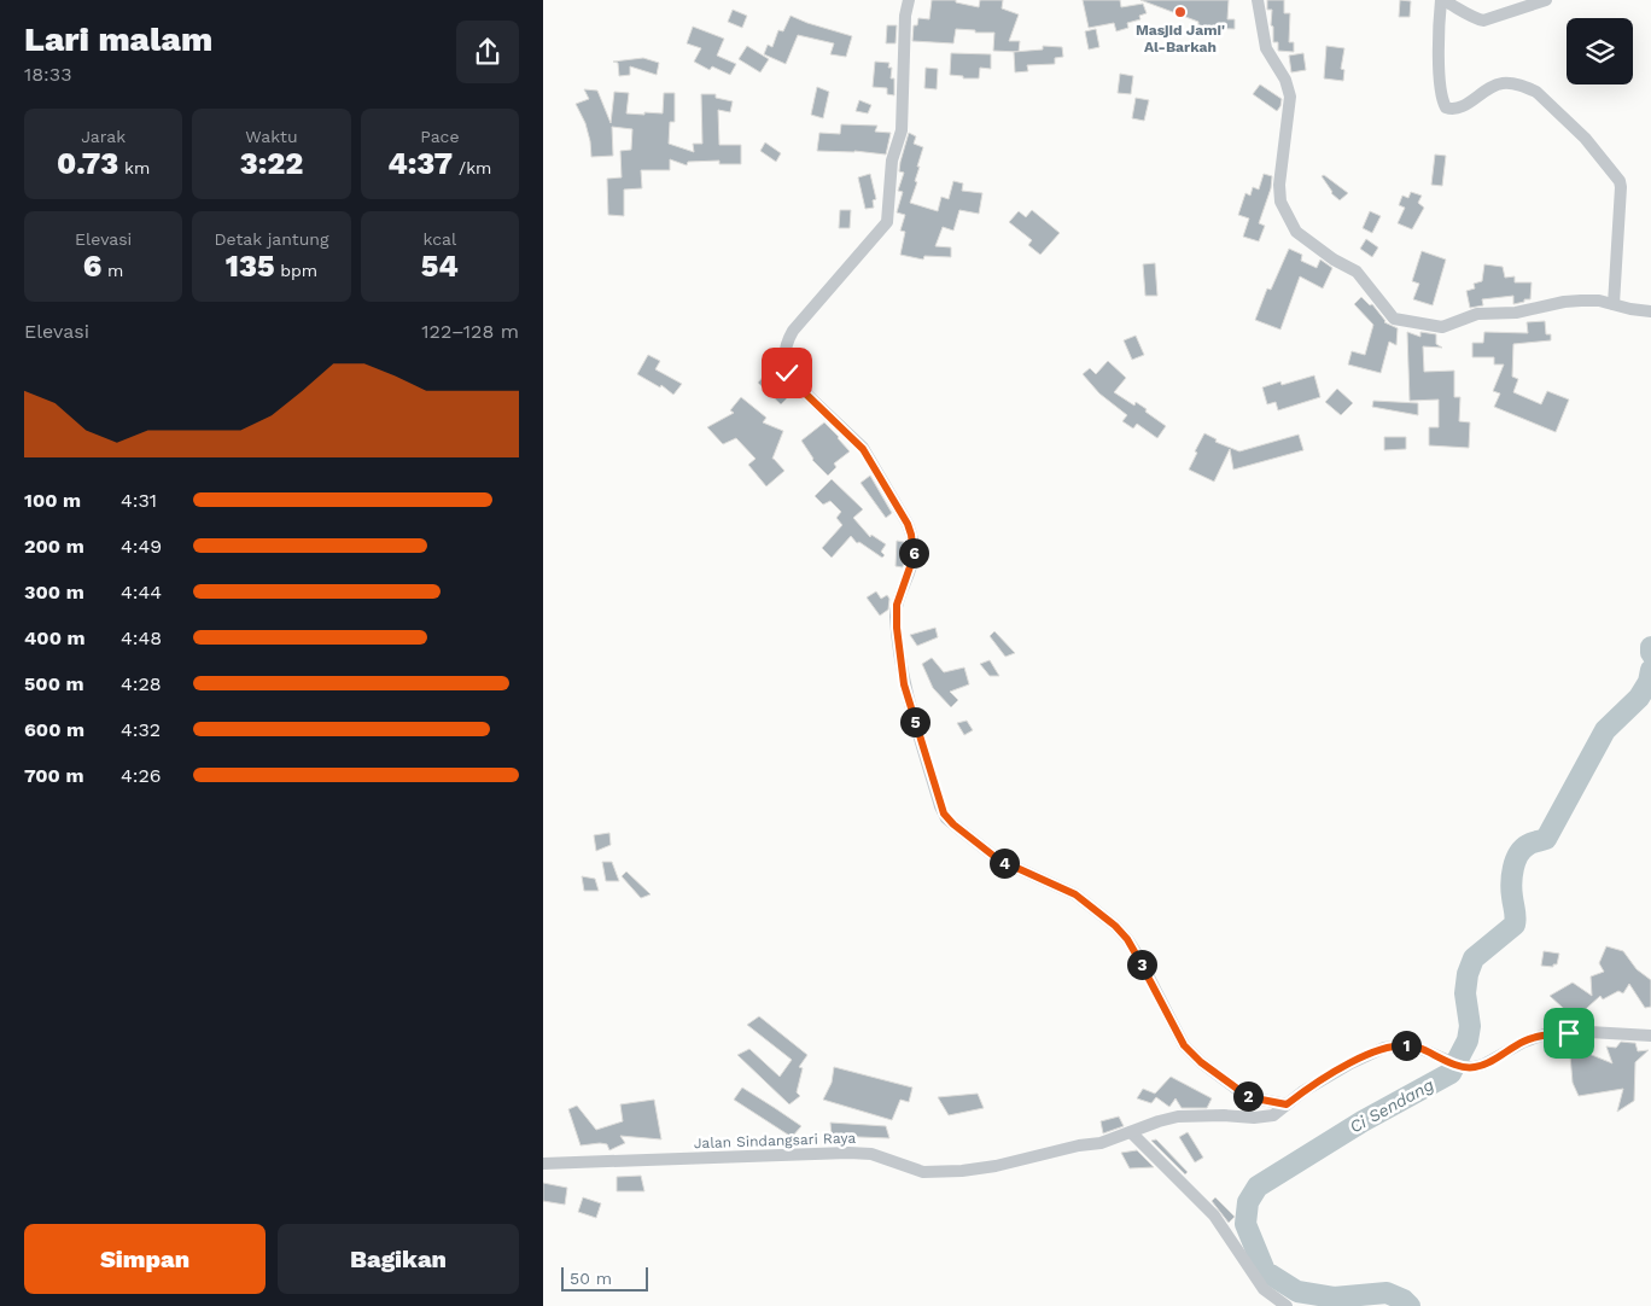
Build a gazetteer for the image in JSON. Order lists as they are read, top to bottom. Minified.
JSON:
{"streets":{"street":["Jalan Sindangsari Raya"]},"water":["Ci Sendang"],"places":["Masjid Jami' Al-Barkah"],"scale_bar":"50 m","page":{"heading":["Lari malam","18:33"],"stats":[["Jarak","0.73 km"],["Waktu","3:22"],["Pace","4:37 /km"],["Elevasi","6 m"],["Detak jantung","135 bpm"],["kcal","54"]],"chart":["Elevasi","122–128 m"],"list":[{"name":"100 m","note":"4:31"},{"name":"200 m","note":"4:49"},{"name":"300 m","note":"4:44"},{"name":"400 m","note":"4:48"},{"name":"500 m","note":"4:28"},{"name":"600 m","note":"4:32"},{"name":"700 m","note":"4:26"}],"pins":["6","5","4","3","1","2"],"buttons":["Simpan","Bagikan"],"scale":"50 m"}}
